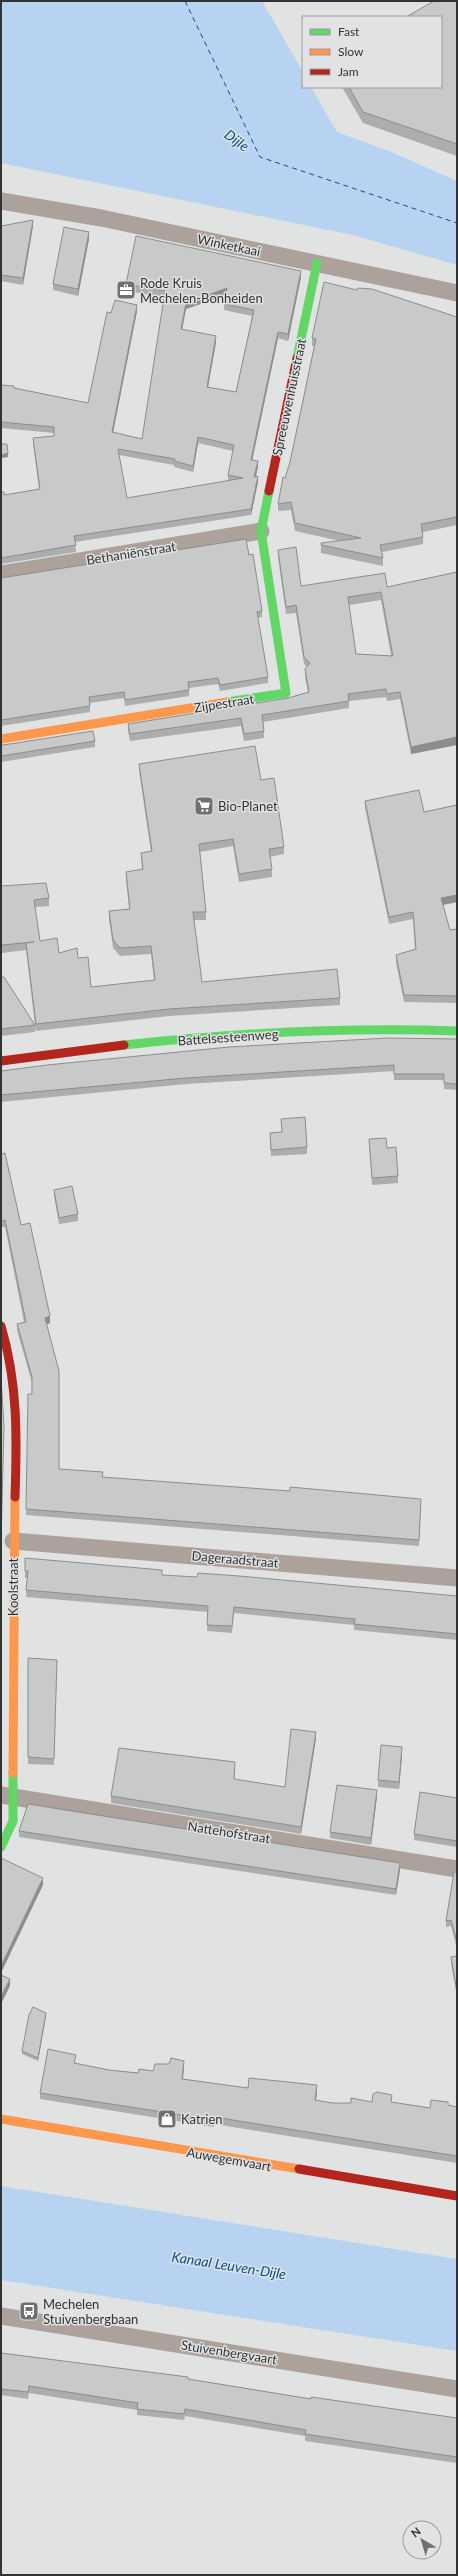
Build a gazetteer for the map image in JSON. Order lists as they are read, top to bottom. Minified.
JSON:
{"streets":{"street":["Winketkaai","Spreeuwenhuisstraat","Bethaniënstraat","Zijpestraat","Battelsesteenweg","Dageraadstraat","Koolstraat","Nattehofstraat","Auwegemvaart","Stuivenbergvaart"]},"crossings":[["Winketkaai","Spreeuwenhuisstraat"],["Spreeuwenhuisstraat","Bethaniënstraat"],["Spreeuwenhuisstraat","Zijpestraat"],["Bethaniënstraat","Zijpestraat"],["Dageraadstraat","Koolstraat"],["Koolstraat","Nattehofstraat"]],"water":["Dijle","Kanaal Leuven-Dijle"],"places":{"office":["Rode Kruis Mechelen-Bonheiden"],"supermarket":["Bio-Planet"],"shop":["Katrien"],"bus stop":["Mechelen Stuivenbergbaan"]},"legend":["Fast","Slow","Jam"],"north":"top left"}
